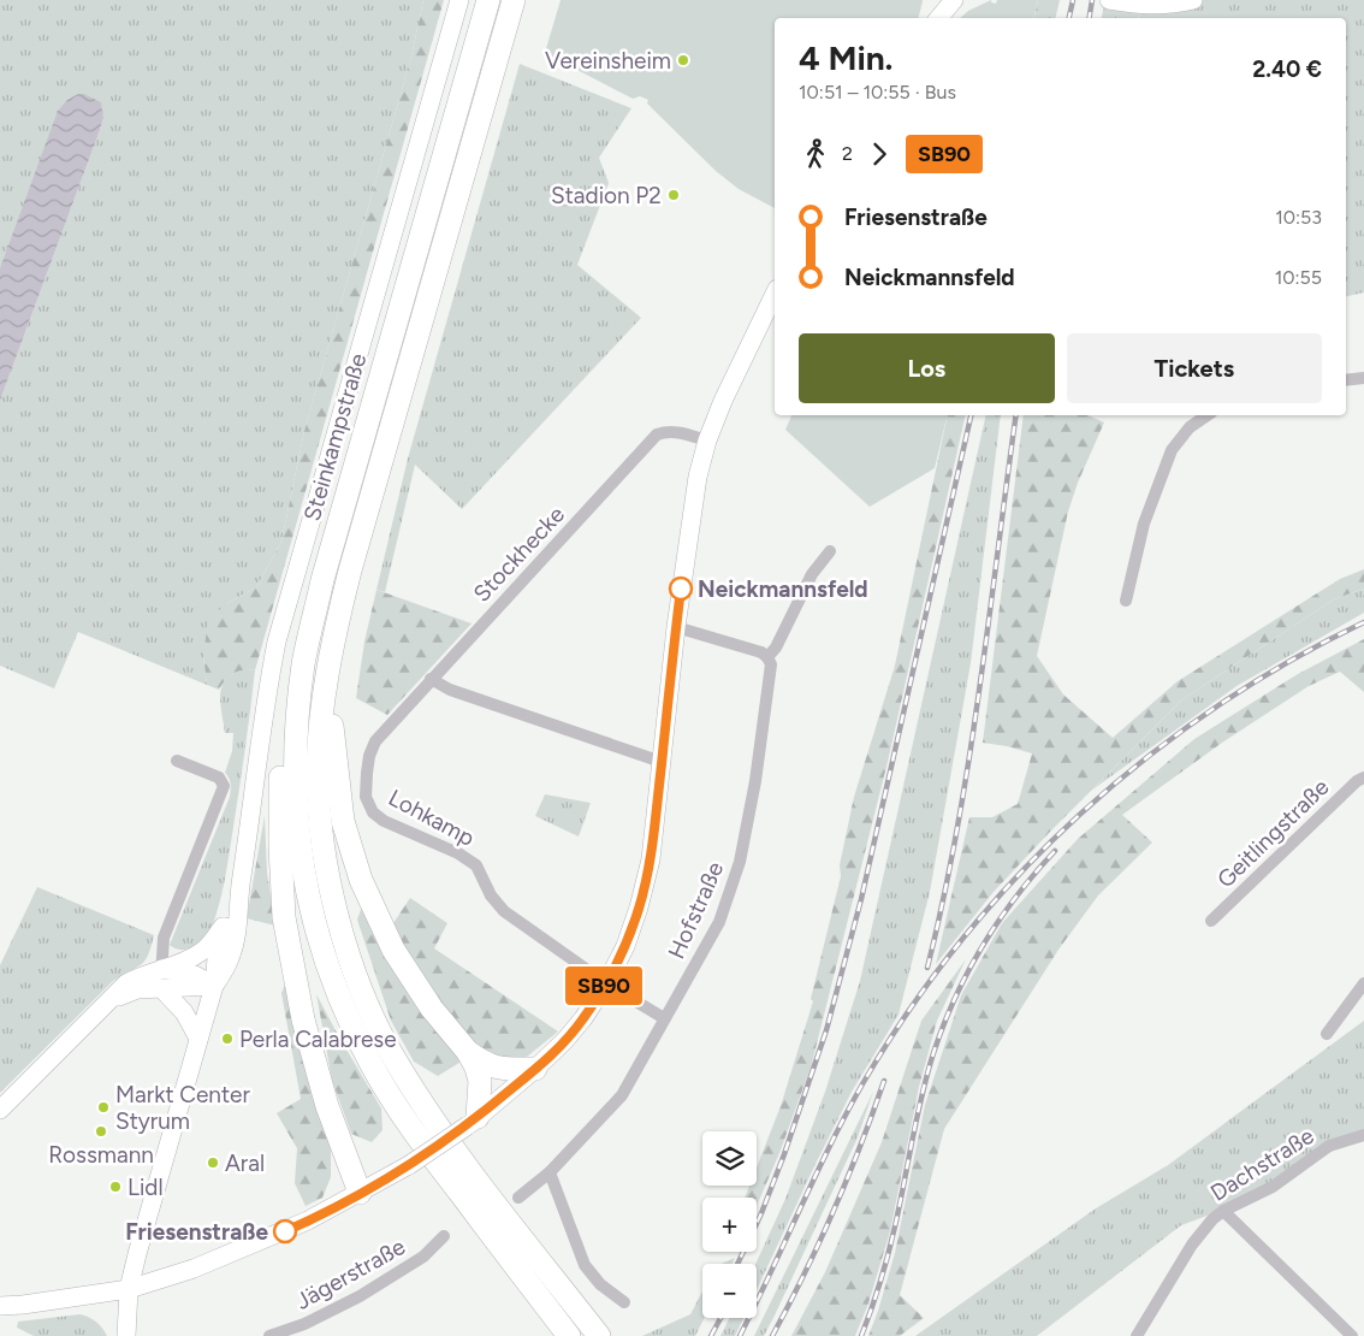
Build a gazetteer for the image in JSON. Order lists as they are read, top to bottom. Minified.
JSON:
{"streets":{"main road":["Steinkampstraße"],"street":["Stockhecke","Lohkamp","Geitlingstraße","Hofstraße","Dachstraße","Jägerstraße"]},"crossings":[["Stockhecke","Lohkamp"],["Lohkamp","Hofstraße"]],"places":["Vereinsheim","Stadion P2","Neickmannsfeld","Perla Calabrese","Markt Center Styrum","Rossmann","Aral","Lidl","Friesenstraße"],"lines":["bus line SB90"],"page":{"on_map":"SB90","heading":["4 Min.","10:51 – 10:55 · Bus","2.40 €"],"legs":["2","SB90"],"list":[{"name":"Friesenstraße","value":"10:53"},{"name":"Neickmannsfeld","value":"10:55"}],"buttons":["Los","Tickets"],"map_buttons":["+","−"]}}
